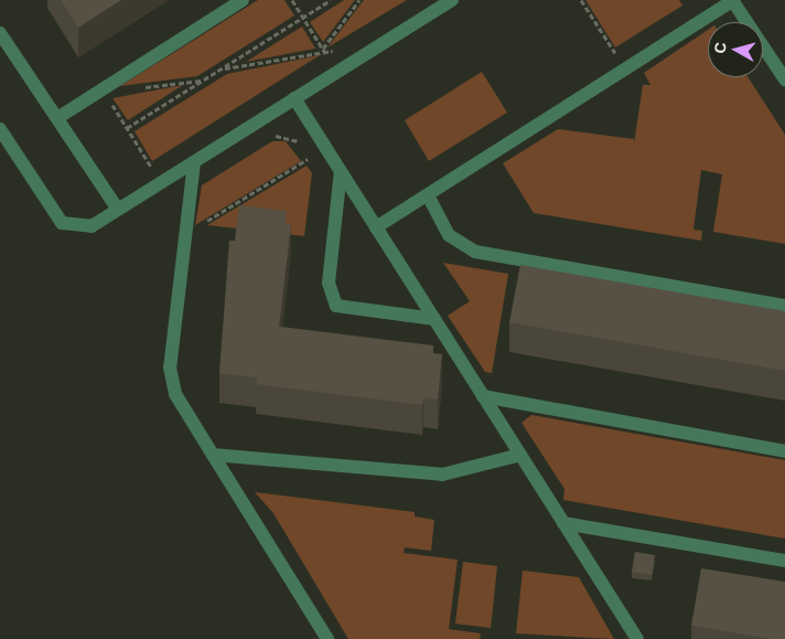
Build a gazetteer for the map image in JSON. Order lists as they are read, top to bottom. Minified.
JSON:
{"north":"left"}
